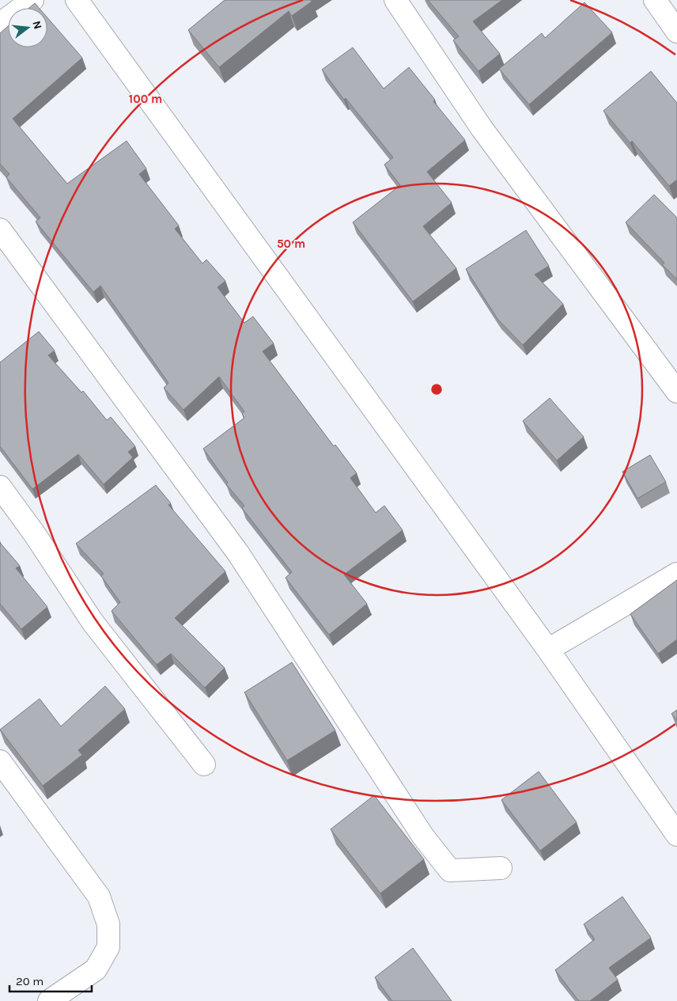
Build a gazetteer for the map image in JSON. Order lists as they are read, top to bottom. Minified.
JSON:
{"scale_bar":"20 m","north":"right","rings":["100 m","50 m"]}
